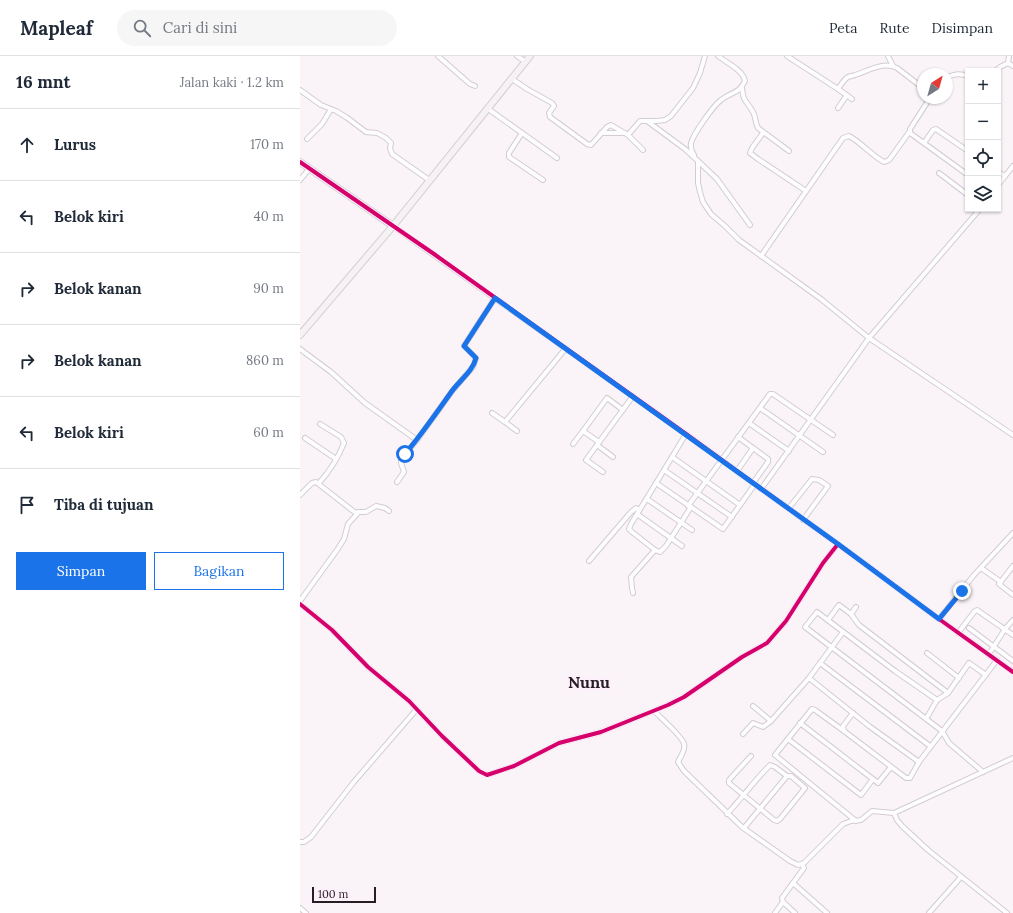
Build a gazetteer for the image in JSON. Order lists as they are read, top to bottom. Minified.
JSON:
{"districts":["Nunu"],"scale_bar":"100 m","north":"top right","page":{"header":"Mapleaf","search":"Cari di sini","nav":["Peta","Rute","Disimpan"],"heading":["16 mnt","Jalan kaki · 1.2 km"],"map_buttons":["+","−"],"list":[["Lurus","170 m"],["Belok kiri","40 m"],["Belok kanan","90 m"],["Belok kanan","860 m"],["Belok kiri","60 m"],"Tiba di tujuan"],"buttons":["Simpan","Bagikan"],"scale":"100 m"}}
